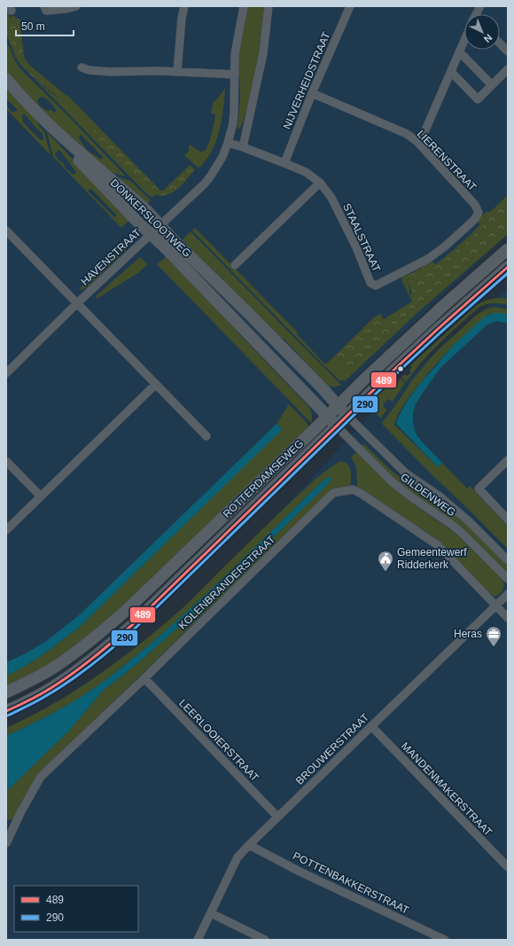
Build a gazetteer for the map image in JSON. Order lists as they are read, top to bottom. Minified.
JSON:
{"streets":{"main road":["DONKERSLOOTWEG","ROTTERDAMSEWEG"],"street":["NIJVERHEIDSTRAAT","LIERENSTRAAT","STAALSTRAAT","HAVENSTRAAT","GILDENWEG","KOLENBRANDERSTRAAT","LEERLOOIERSTRAAT","BROUWERSTRAAT","MANDENMAKERSTRAAT","POTTENBAKKERSTRAAT"]},"crossings":[["NIJVERHEIDSTRAAT","LIERENSTRAAT"],["NIJVERHEIDSTRAAT","STAALSTRAAT"],["LIERENSTRAAT","STAALSTRAAT"],["DONKERSLOOTWEG","HAVENSTRAAT"],["DONKERSLOOTWEG","ROTTERDAMSEWEG"],["DONKERSLOOTWEG","GILDENWEG"],["STAALSTRAAT","HAVENSTRAAT"],["ROTTERDAMSEWEG","GILDENWEG"],["KOLENBRANDERSTRAAT","LEERLOOIERSTRAAT"],["KOLENBRANDERSTRAAT","BROUWERSTRAAT"],["LEERLOOIERSTRAAT","BROUWERSTRAAT"],["BROUWERSTRAAT","MANDENMAKERSTRAAT"],["BROUWERSTRAAT","POTTENBAKKERSTRAAT"]],"places":{"public building":["Gemeentewerf Ridderkerk"],"office":["Heras"]},"lines":["transit line 489","transit line 290"],"legend":["489","290"],"scale_bar":"50 m","north":"bottom right"}
